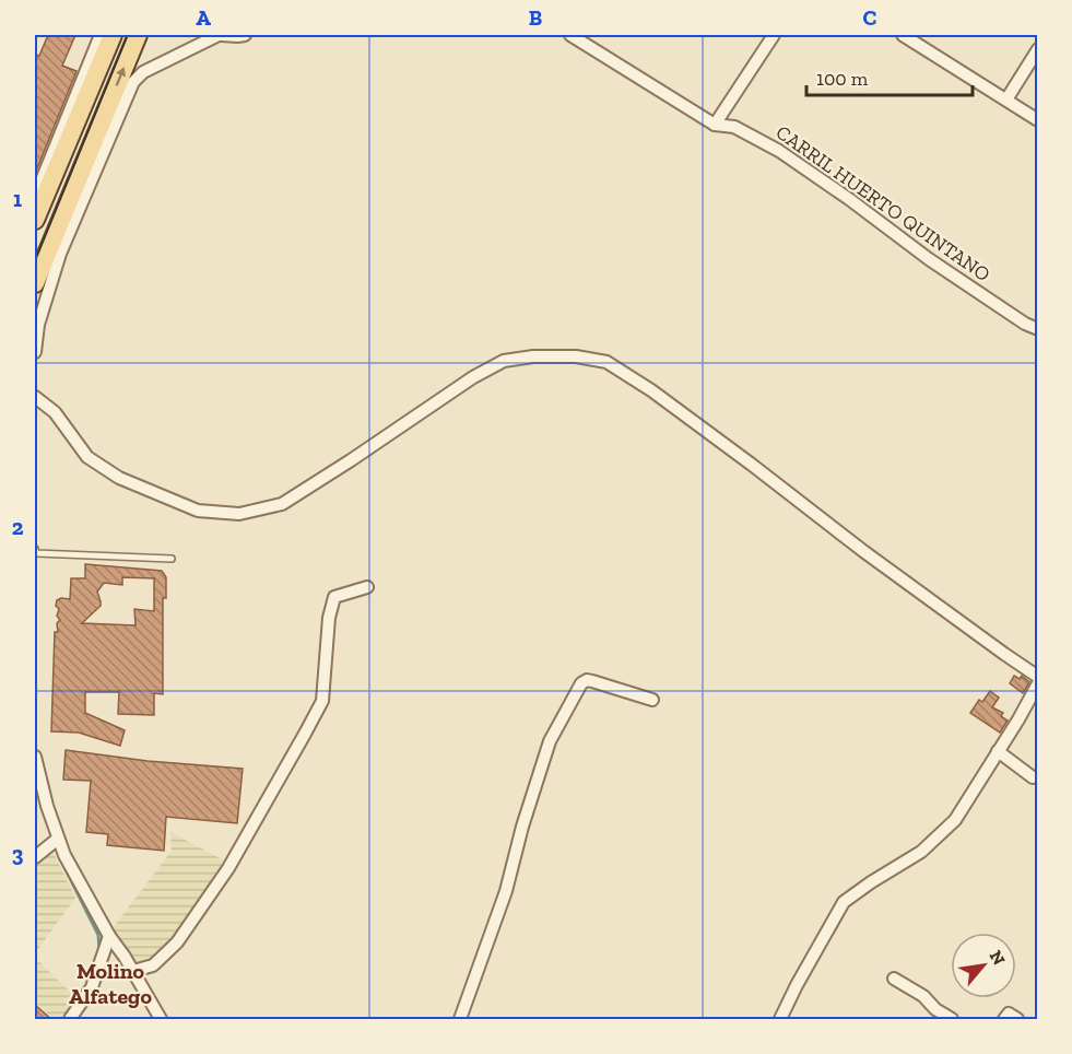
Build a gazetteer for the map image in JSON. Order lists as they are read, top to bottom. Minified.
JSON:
{"streets":{"street":["CARRIL HUERTO QUINTANO"]},"districts":["Molino Alfatego"],"scale_bar":"100 m","north":"top right","grid":{"columns":["A","B","C"],"rows":["1","2","3"]}}
